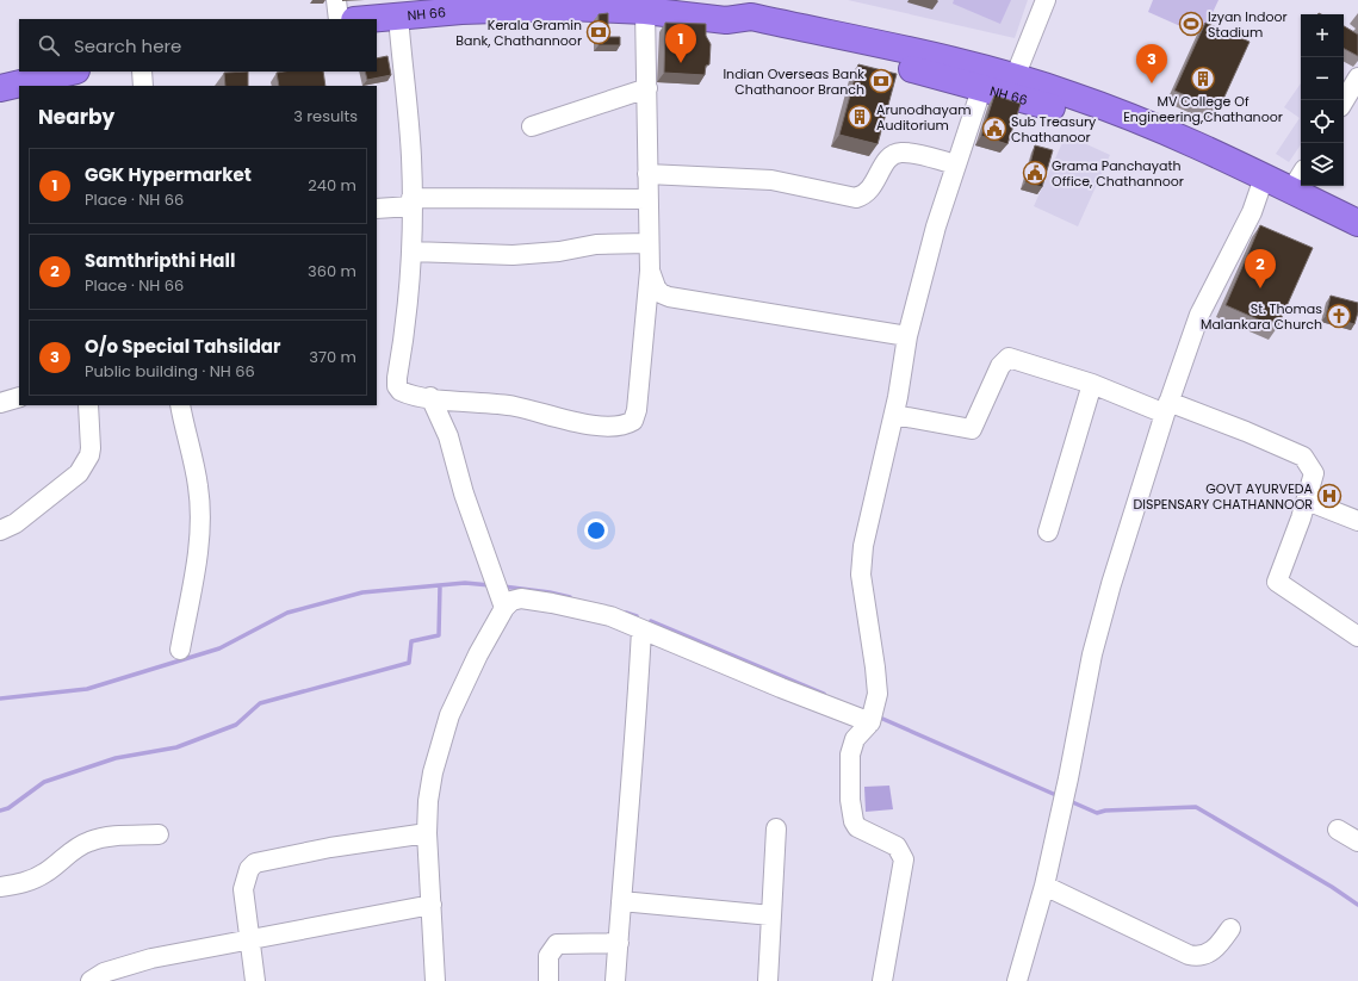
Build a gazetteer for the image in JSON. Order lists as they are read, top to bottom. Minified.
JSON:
{"streets":{"highway":["NH 66"]},"places":{"sports":["Izyan Indoor Stadium"],"bank":["Kerala Gramin Bank, Chathannoor","Indian Overseas Bank Chathanoor Branch"],"building":["MV College Of Engineering,Chathanoor","Arunodhayam Auditorium"],"public building":["Sub Treasury Chathanoor","Grama Panchayath Office, Chathannoor"],"church":["St. Thomas Malankara Church"],"hospital":["GOVT AYURVEDA DISPENSARY CHATHANNOOR"]},"page":{"map_buttons":["+","−"],"search":"Search here","pins":["1","3","2"],"heading":["Nearby","3 results"],"list":[{"mark":"1","name":"GGK Hypermarket","note":"Place · NH 66","value":"240 m"},{"mark":"2","name":"Samthripthi Hall","note":"Place · NH 66","value":"360 m"},{"mark":"3","name":"O/o Special Tahsildar","note":"Public building · NH 66","value":"370 m"}]}}
